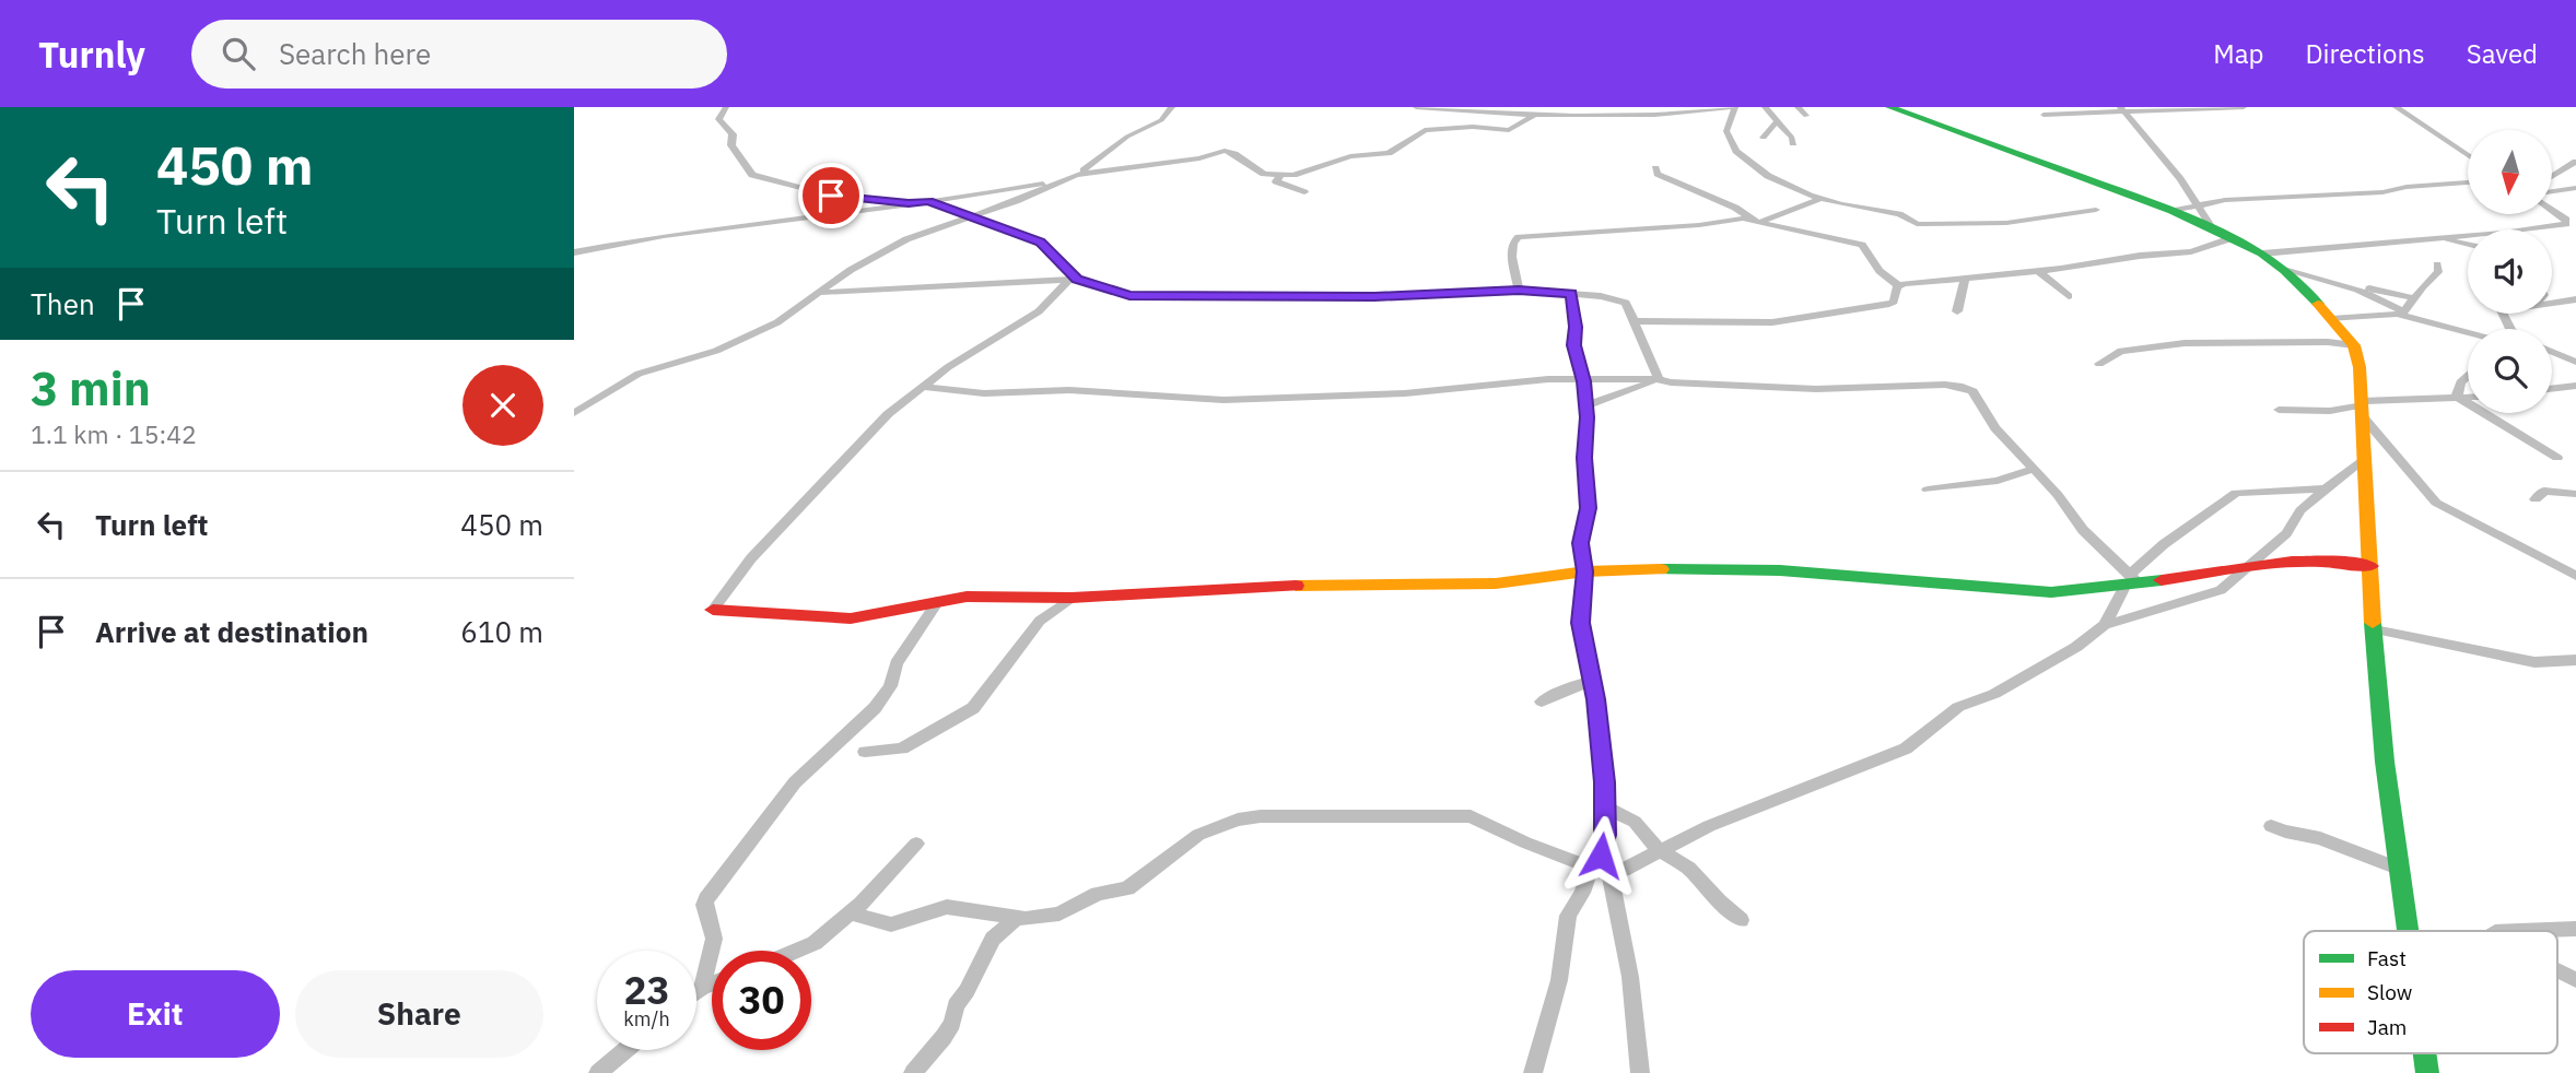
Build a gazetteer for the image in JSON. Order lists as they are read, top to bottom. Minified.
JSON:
{"legend":["Fast","Slow","Jam"],"north":"bottom","page":{"header":"Turnly","search":"Search here","nav":["Map","Directions","Saved"],"turn":["450 m","Turn left"],"then":"Then","heading":["3 min","1.1 km · 15:42"],"list":[{"name":"Turn left","value":"450 m"},{"name":"Arrive at destination","value":"610 m"}],"speed":"23 km/h","limit":"30","buttons":["Exit","Share"]}}
